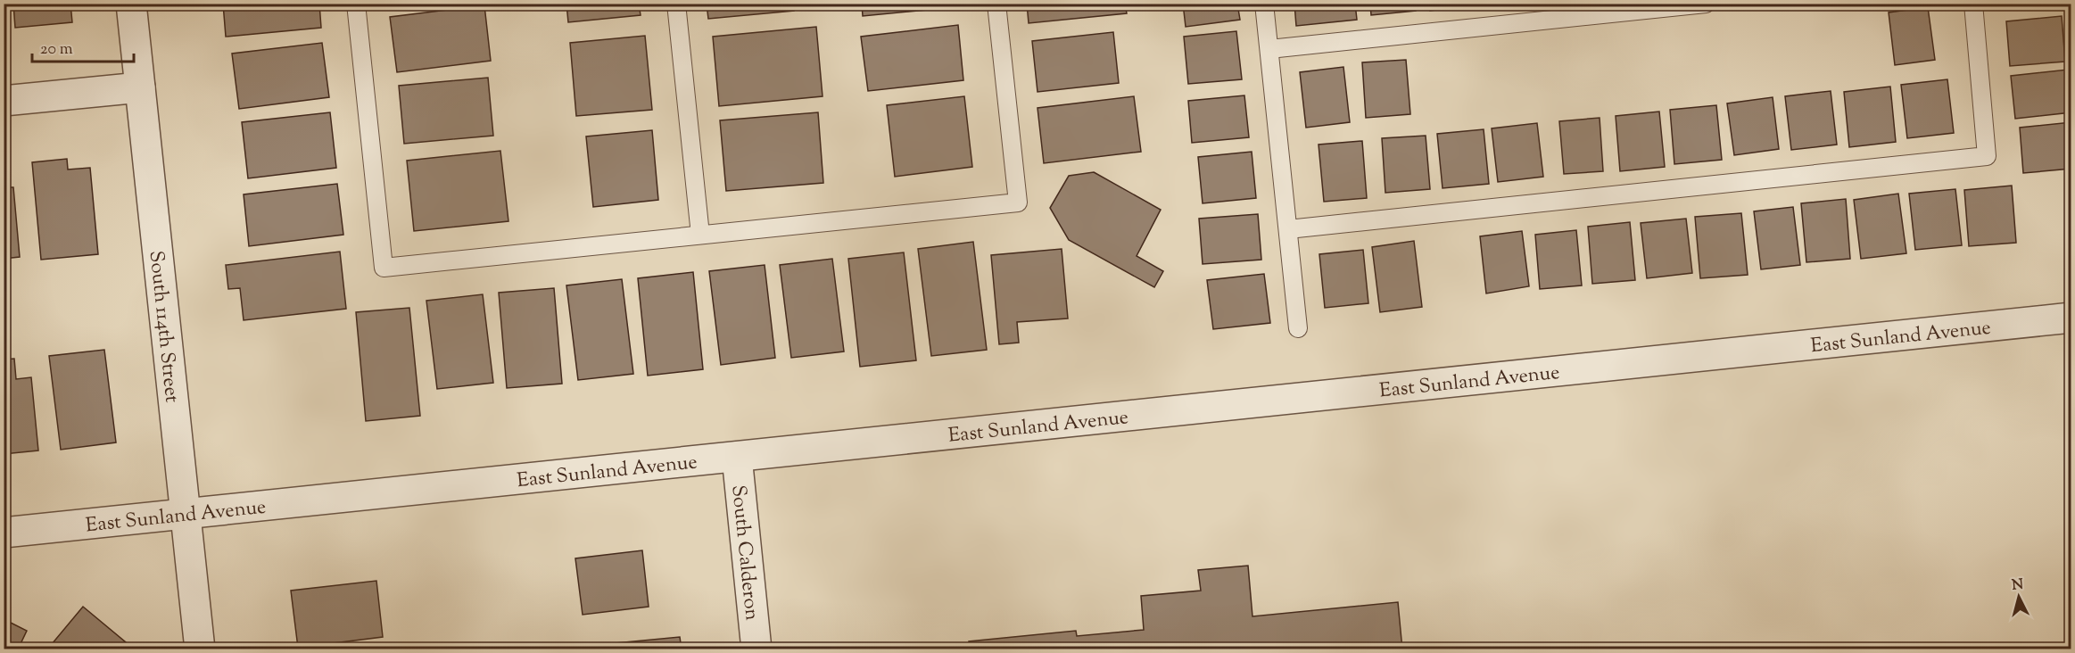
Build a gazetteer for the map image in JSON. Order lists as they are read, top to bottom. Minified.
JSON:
{"streets":{"street":["South 114th Street","East Sunland Avenue","South Calderon"]},"crossings":[["South 114th Street","East Sunland Avenue"],["East Sunland Avenue","South Calderon"]],"scale_bar":"20 m","north":"top"}
